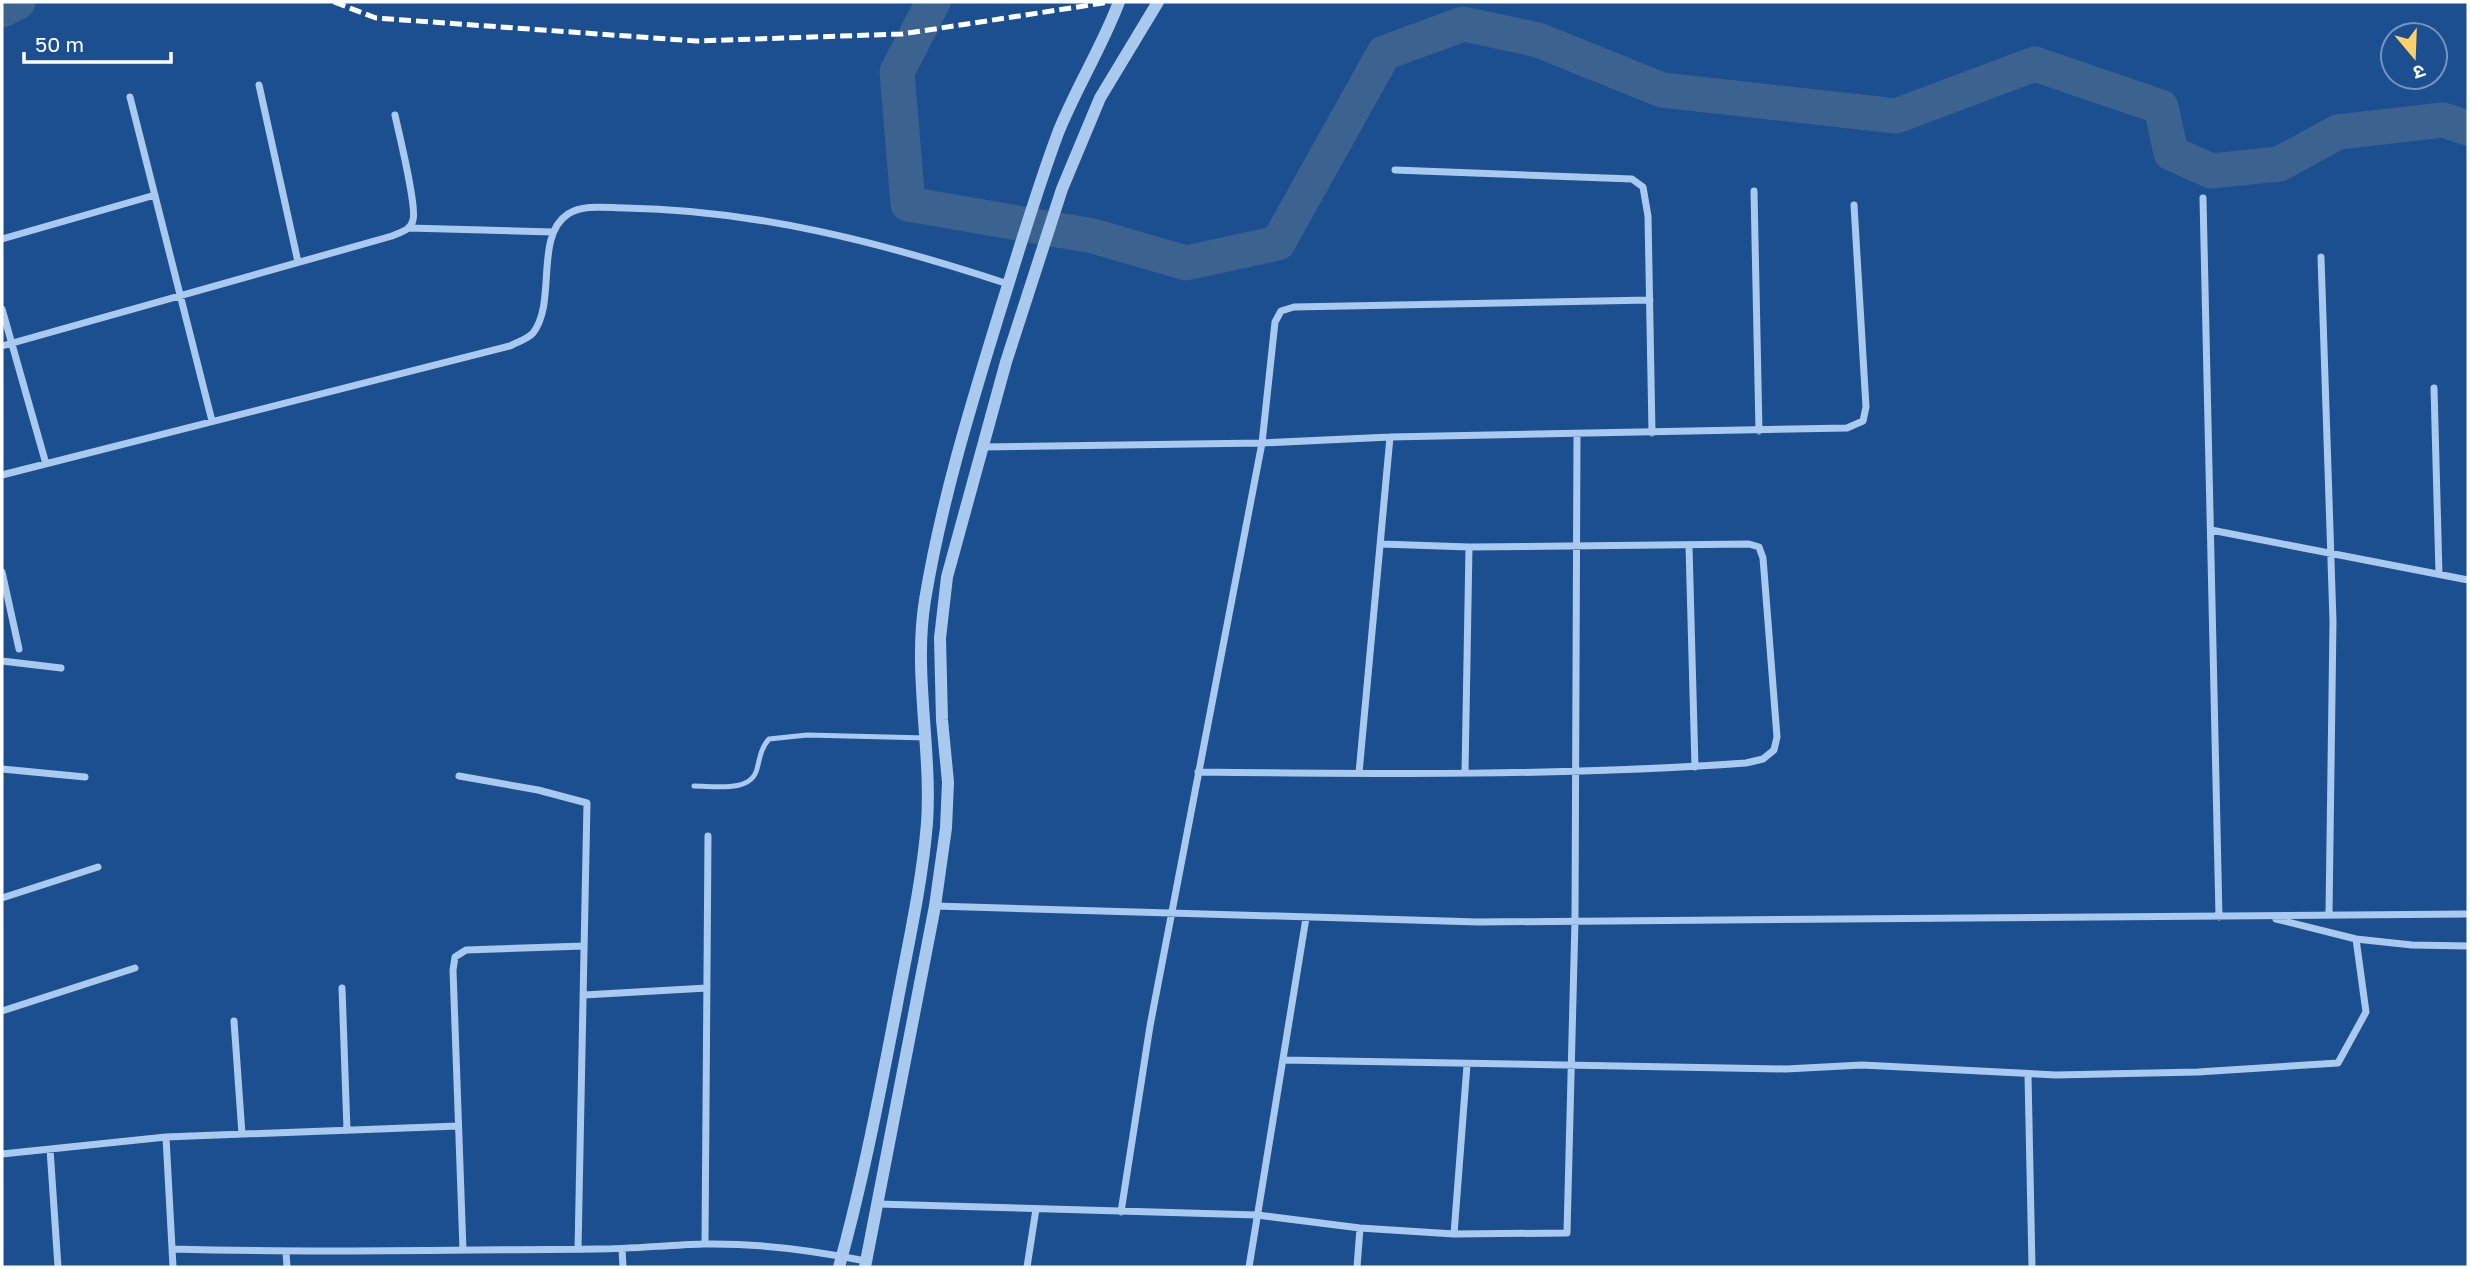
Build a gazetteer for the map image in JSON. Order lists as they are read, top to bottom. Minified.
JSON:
{"scale_bar":"50 m","north":"bottom"}
